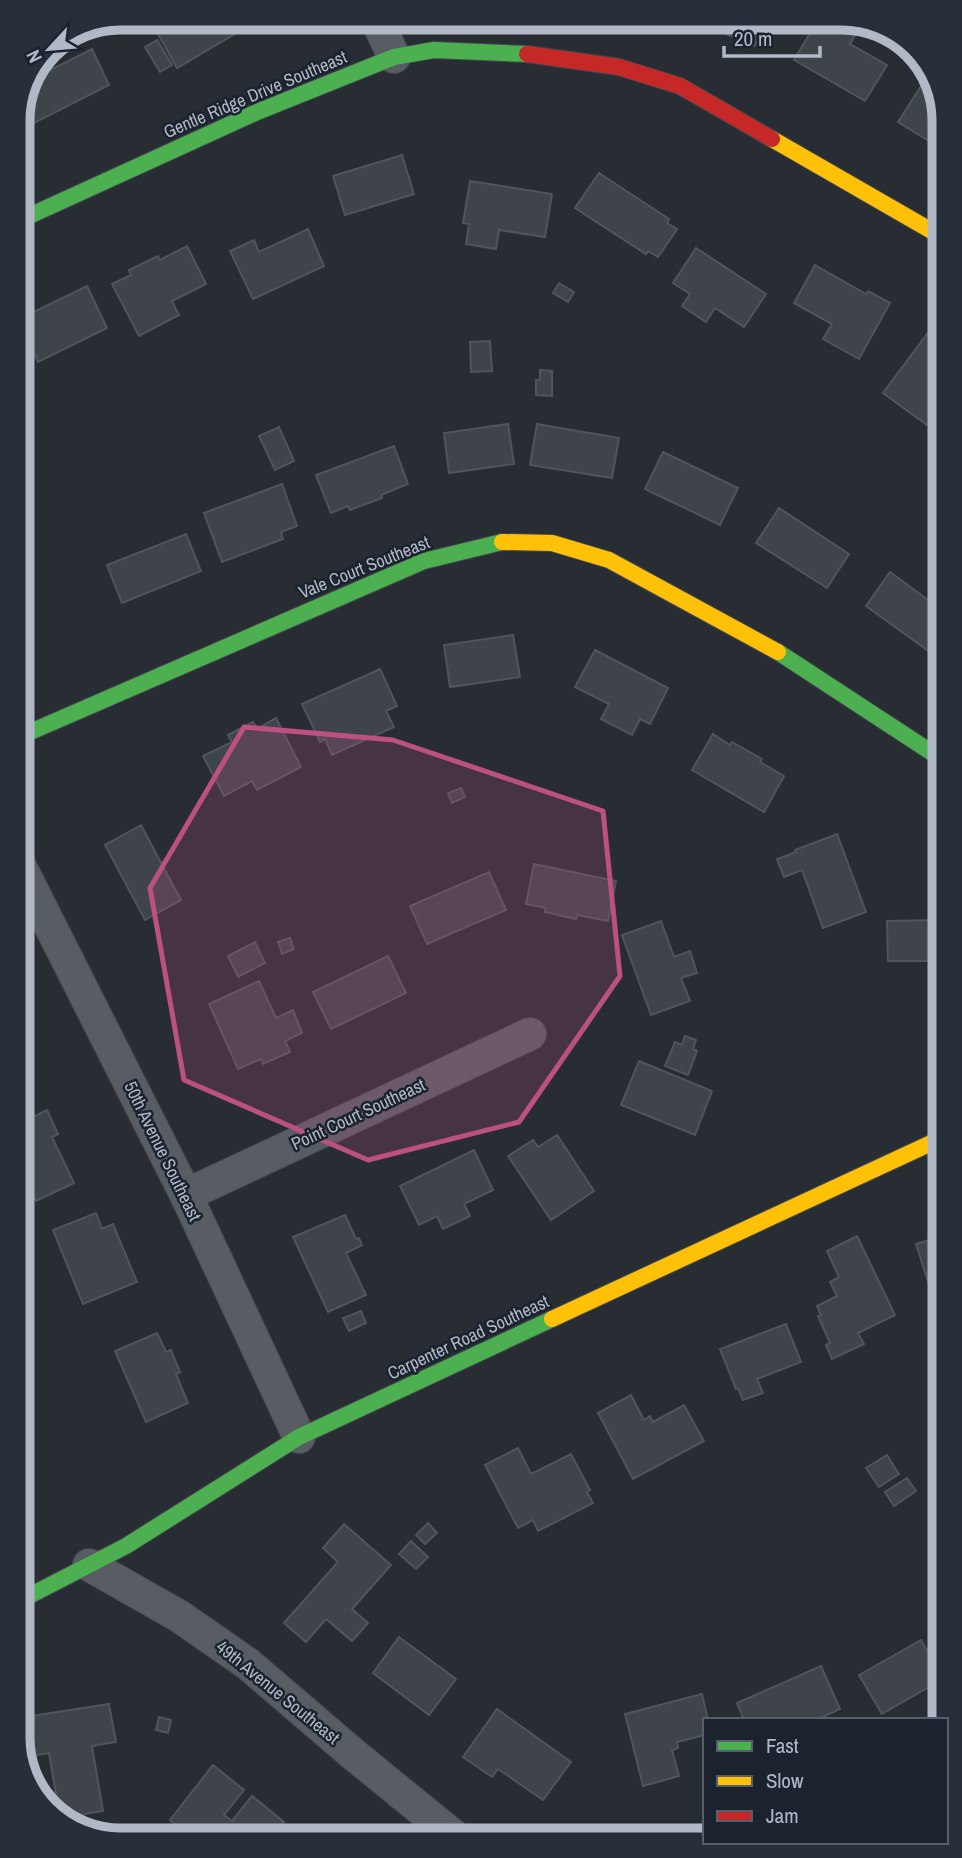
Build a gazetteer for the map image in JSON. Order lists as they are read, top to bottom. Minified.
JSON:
{"streets":{"street":["Gentle Ridge Drive Southeast","Vale Court Southeast","Point Court Southeast","50th Avenue Southeast","Carpenter Road Southeast","49th Avenue Southeast"]},"crossings":[["Point Court Southeast","50th Avenue Southeast"],["50th Avenue Southeast","Carpenter Road Southeast"],["Carpenter Road Southeast","49th Avenue Southeast"]],"legend":["Fast","Slow","Jam"],"scale_bar":"20 m","north":"bottom left"}
